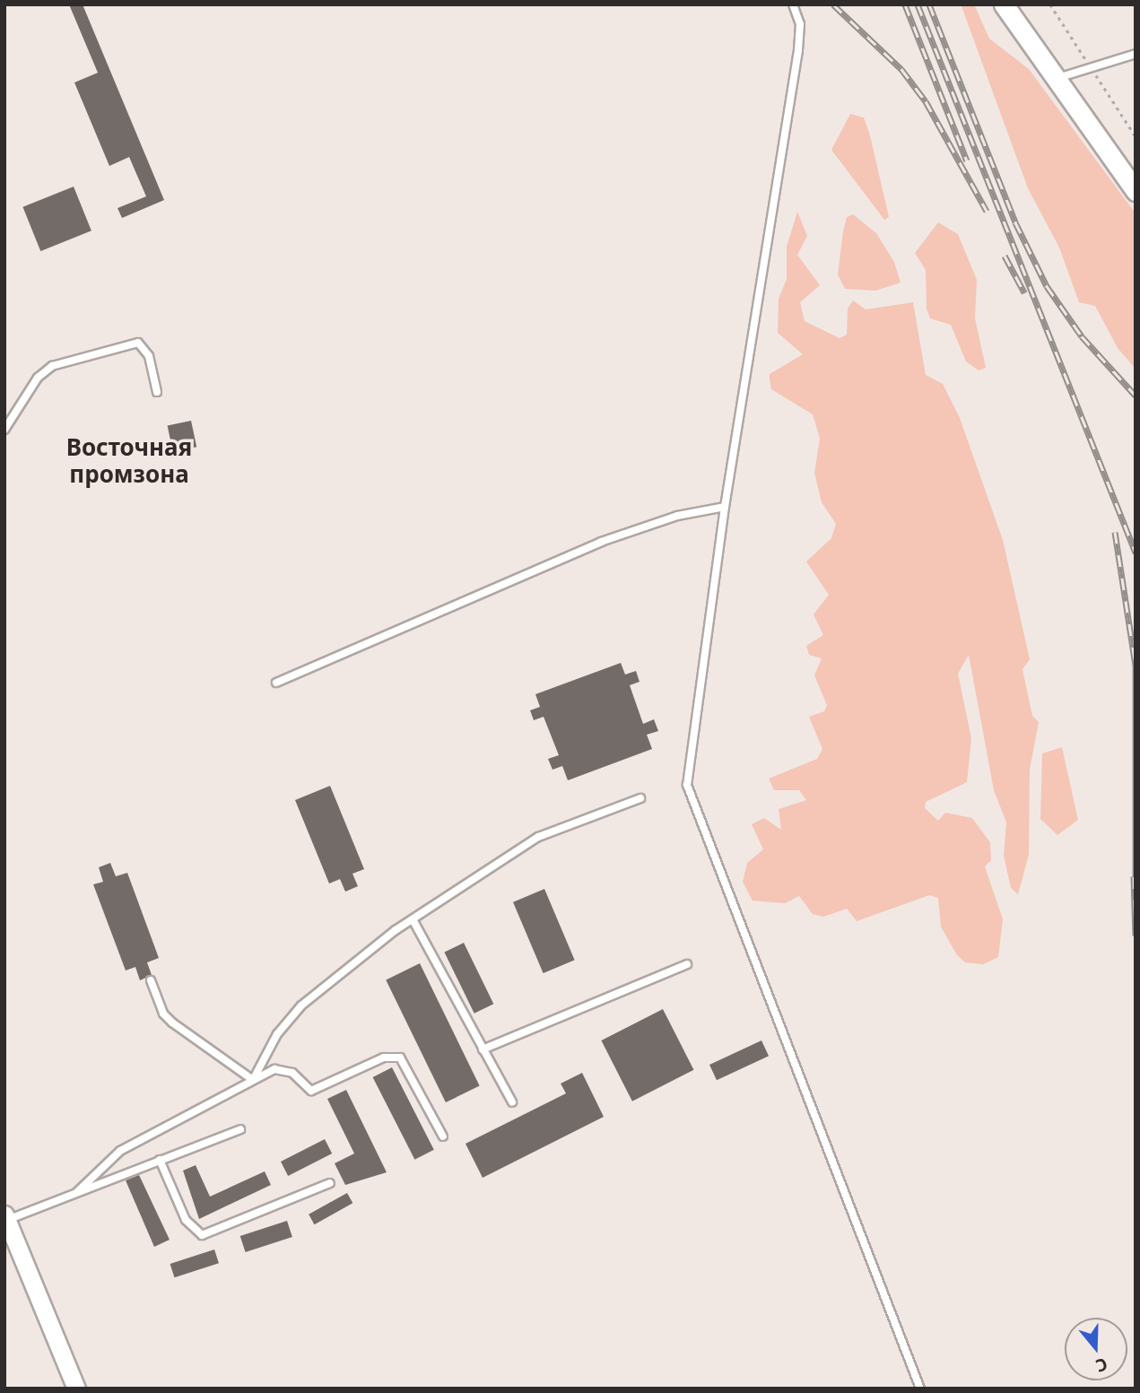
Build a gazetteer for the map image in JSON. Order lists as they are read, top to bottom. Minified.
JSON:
{"districts":["Восточная промзона"],"north":"bottom"}
